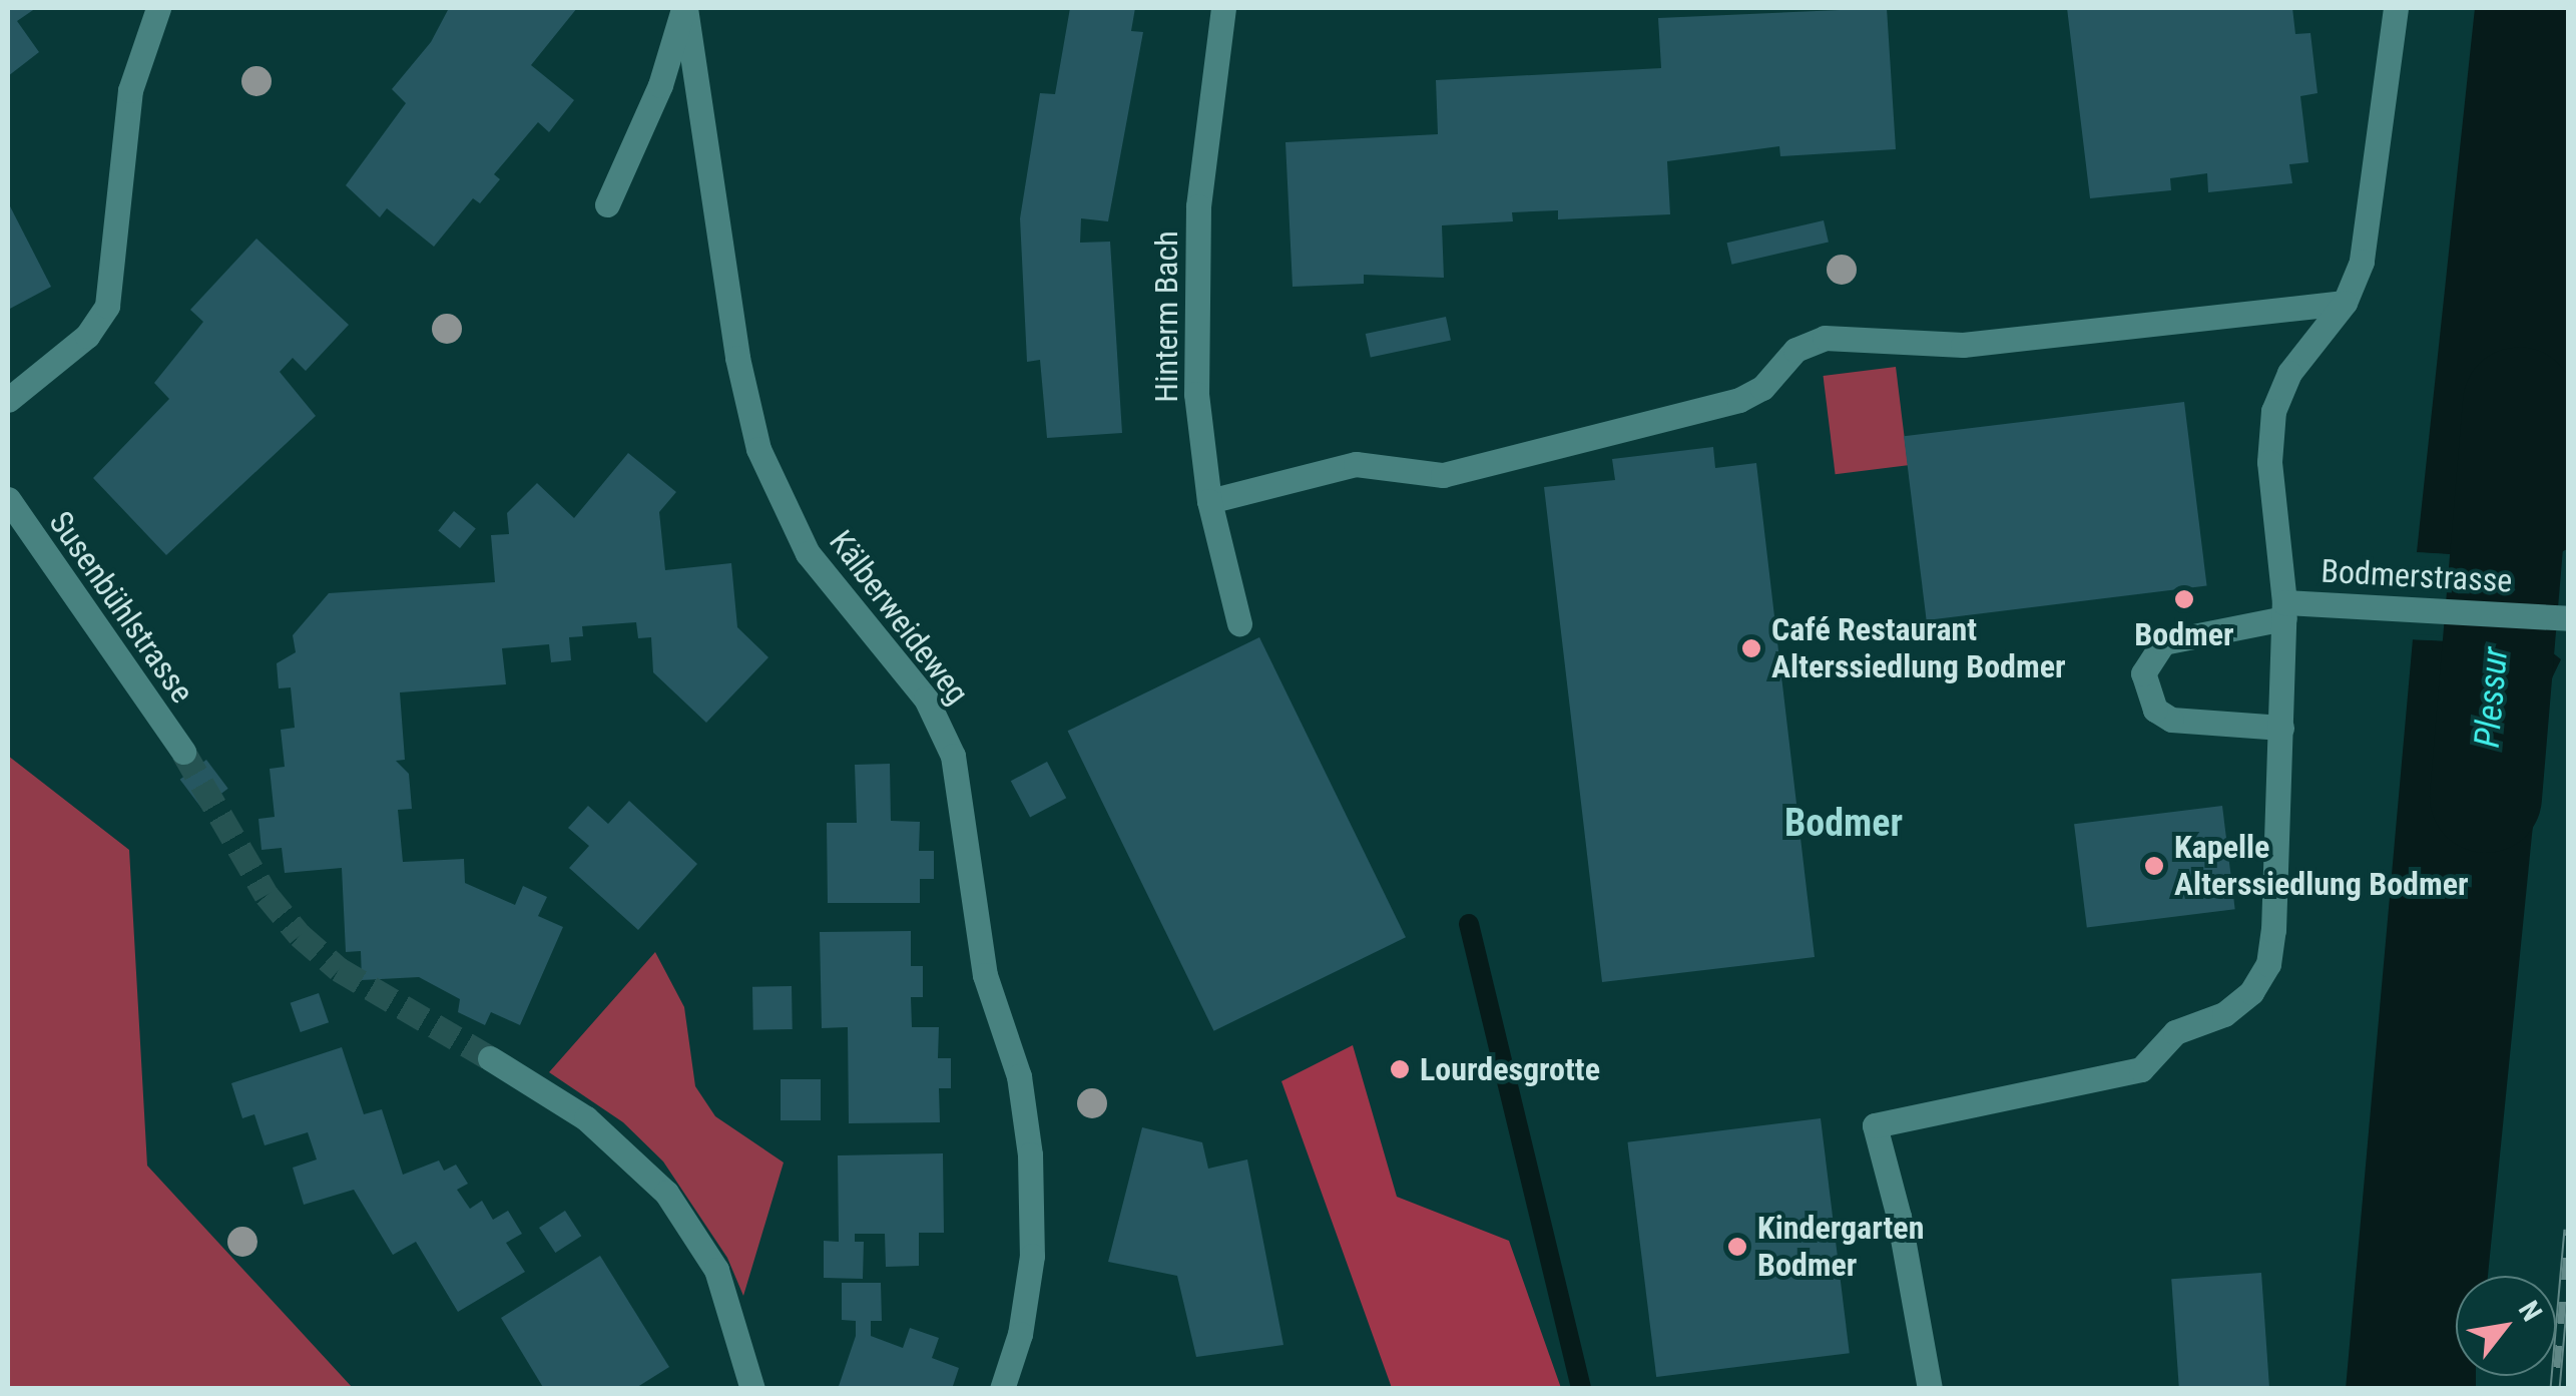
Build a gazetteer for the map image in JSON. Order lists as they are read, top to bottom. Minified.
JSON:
{"streets":{"street":["Hinterm Bach","Bodmerstrasse","Susenbühlstrasse","Kälberweideweg"]},"districts":["Bodmer"],"water":["Plessur"],"places":["Bodmer","Café Restaurant Alterssiedlung Bodmer","Kapelle Alterssiedlung Bodmer","Lourdesgrotte","Kindergarten Bodmer"],"north":"top right"}
